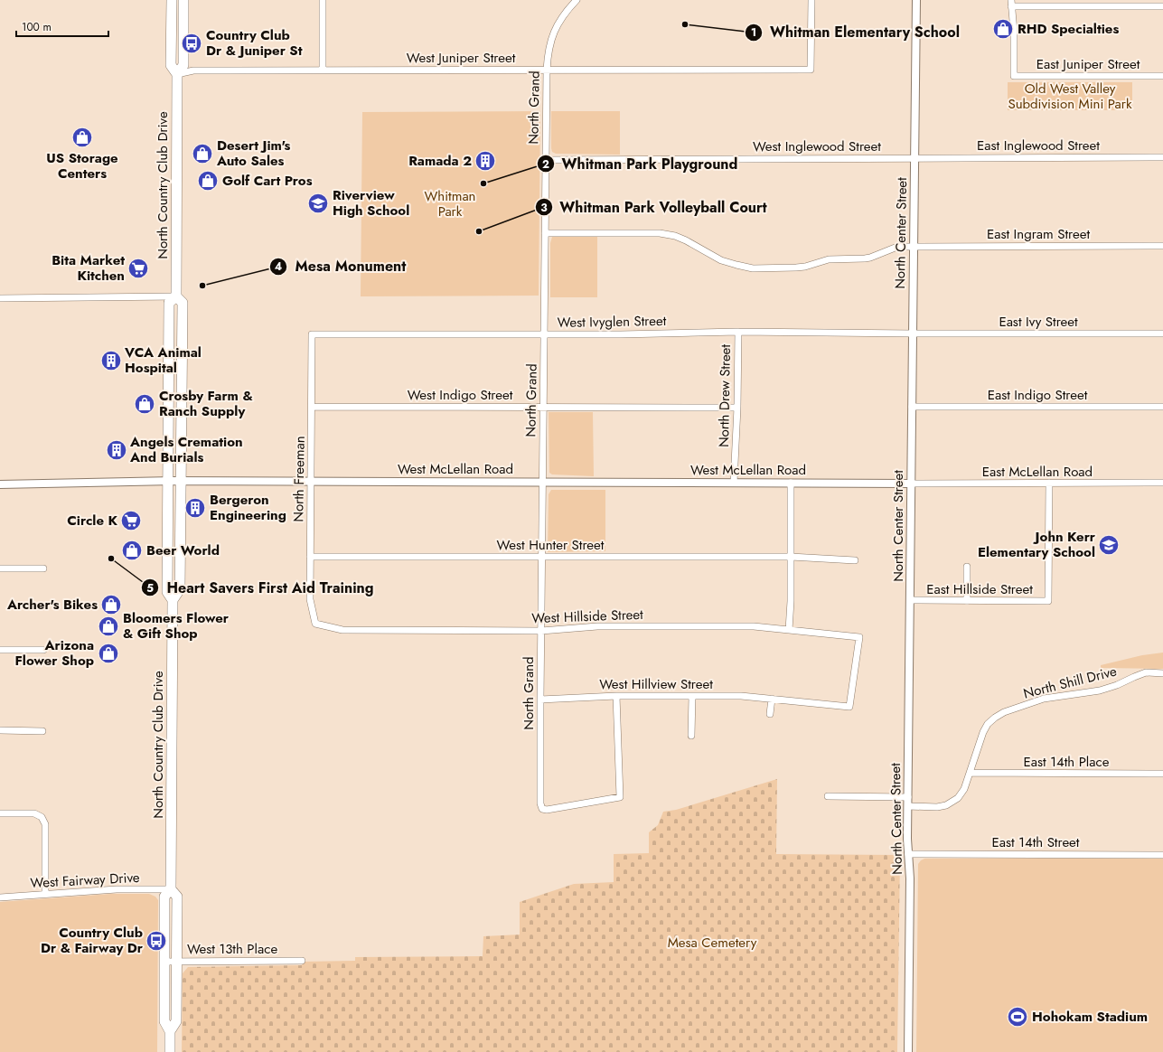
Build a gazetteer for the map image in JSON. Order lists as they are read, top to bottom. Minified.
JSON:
{"streets":{"main road":["North Country Club Drive"],"street":["West Juniper Street","East Juniper Street","North Grand","East Inglewood Street","West Inglewood Street","North Center Street","East Ingram Street","West Ivyglen Street","East Ivy Street","West Indigo Street","East Indigo Street","North Drew Street","West McLellan Road","East McLellan Road","North Freeman","West Hunter Street","East Hillside Street","West Hillside Street","North Shill Drive","West Hillview Street","East 14th Place","East 14th Street","West Fairway Drive","West 13th Place"]},"crossings":[["West Juniper Street","North Grand"],["West Juniper Street","North Country Club Drive"],["North Grand","West Inglewood Street"],["North Grand","East Ingram Street"],["North Grand","West Ivyglen Street"],["North Grand","West Indigo Street"],["North Grand","West McLellan Road"],["North Grand","West Hunter Street"],["North Grand","West Hillside Street"],["North Grand","West Hillview Street"],["East Inglewood Street","West Inglewood Street"],["East Inglewood Street","North Center Street"],["West Inglewood Street","North Center Street"],["North Country Club Drive","West McLellan Road"],["North Country Club Drive","West Fairway Drive"],["North Country Club Drive","West 13th Place"],["North Center Street","East Ingram Street"],["North Center Street","West Ivyglen Street"],["North Center Street","East Ivy Street"],["North Center Street","East Indigo Street"],["North Center Street","West McLellan Road"],["North Center Street","East McLellan Road"],["North Center Street","East Hillside Street"],["North Center Street","North Shill Drive"],["North Center Street","East 14th Street"],["West Ivyglen Street","East Ivy Street"],["West Ivyglen Street","North Drew Street"],["West Ivyglen Street","North Freeman"],["West Indigo Street","North Drew Street"],["West Indigo Street","North Freeman"],["North Drew Street","West McLellan Road"],["West McLellan Road","East McLellan Road"],["West McLellan Road","North Freeman"],["East McLellan Road","East Hillside Street"],["North Freeman","West Hunter Street"],["North Freeman","West Hillside Street"],["West Hillside Street","West Hillview Street"],["North Shill Drive","East 14th Place"]],"parks":["Old West Valley Subdivision Mini Park","Whitman Park","Mesa Cemetery"],"places":{"other":["Whitman Elementary School","Whitman Park Playground","Whitman Park Volleyball Court","Mesa Monument","Heart Savers First Aid Training"],"shop":["RHD Specialties","US Storage Centers","Desert Jim's Auto Sales","Golf Cart Pros","Crosby Farm & Ranch Supply","Beer World","Archer's Bikes","Bloomers Flower & Gift Shop","Arizona Flower Shop"],"bus stop":["Country Club Dr & Juniper St","Country Club Dr & Fairway Dr"],"building":["Ramada 2","VCA Animal Hospital","Angels Cremation And Burials","Bergeron Engineering"],"school or university":["Riverview High School","John Kerr Elementary School"],"supermarket":["Bita Market Kitchen","Circle K"],"sports":["Hohokam Stadium"]},"scale_bar":"100 m"}
